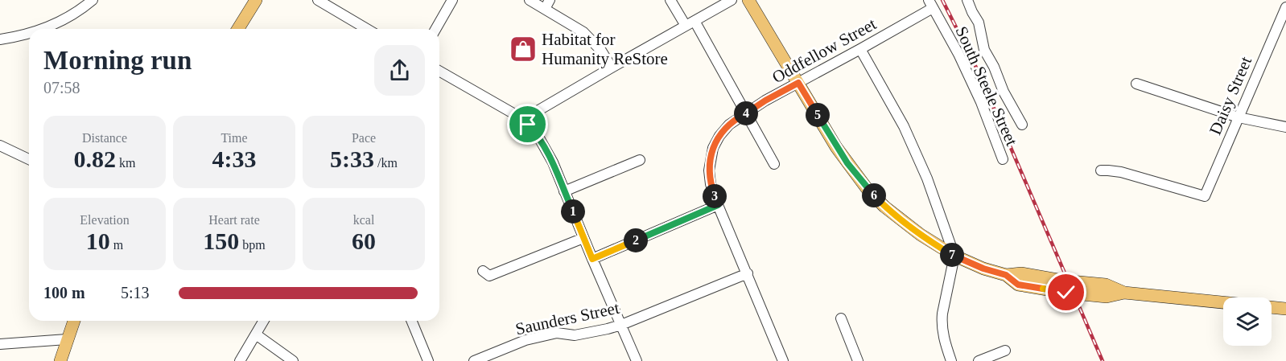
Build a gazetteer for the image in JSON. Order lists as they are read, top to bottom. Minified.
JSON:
{"streets":{"street":["Oddfellow Street","South Steele Street","Daisy Street","Saunders Street"]},"crossings":[["Oddfellow Street","South Steele Street"],["Oddfellow Street","Saunders Street"]],"places":{"shop":["Habitat for Humanity ReStore"]},"page":{"heading":["Morning run","07:58"],"pins":["4","5","6","3","1","2","7"],"stats":[["Distance","0.82 km"],["Time","4:33"],["Pace","5:33 /km"],["Elevation","10 m"],["Heart rate","150 bpm"],["kcal","60"]],"list":[{"name":"100 m","note":"5:13"}]}}
